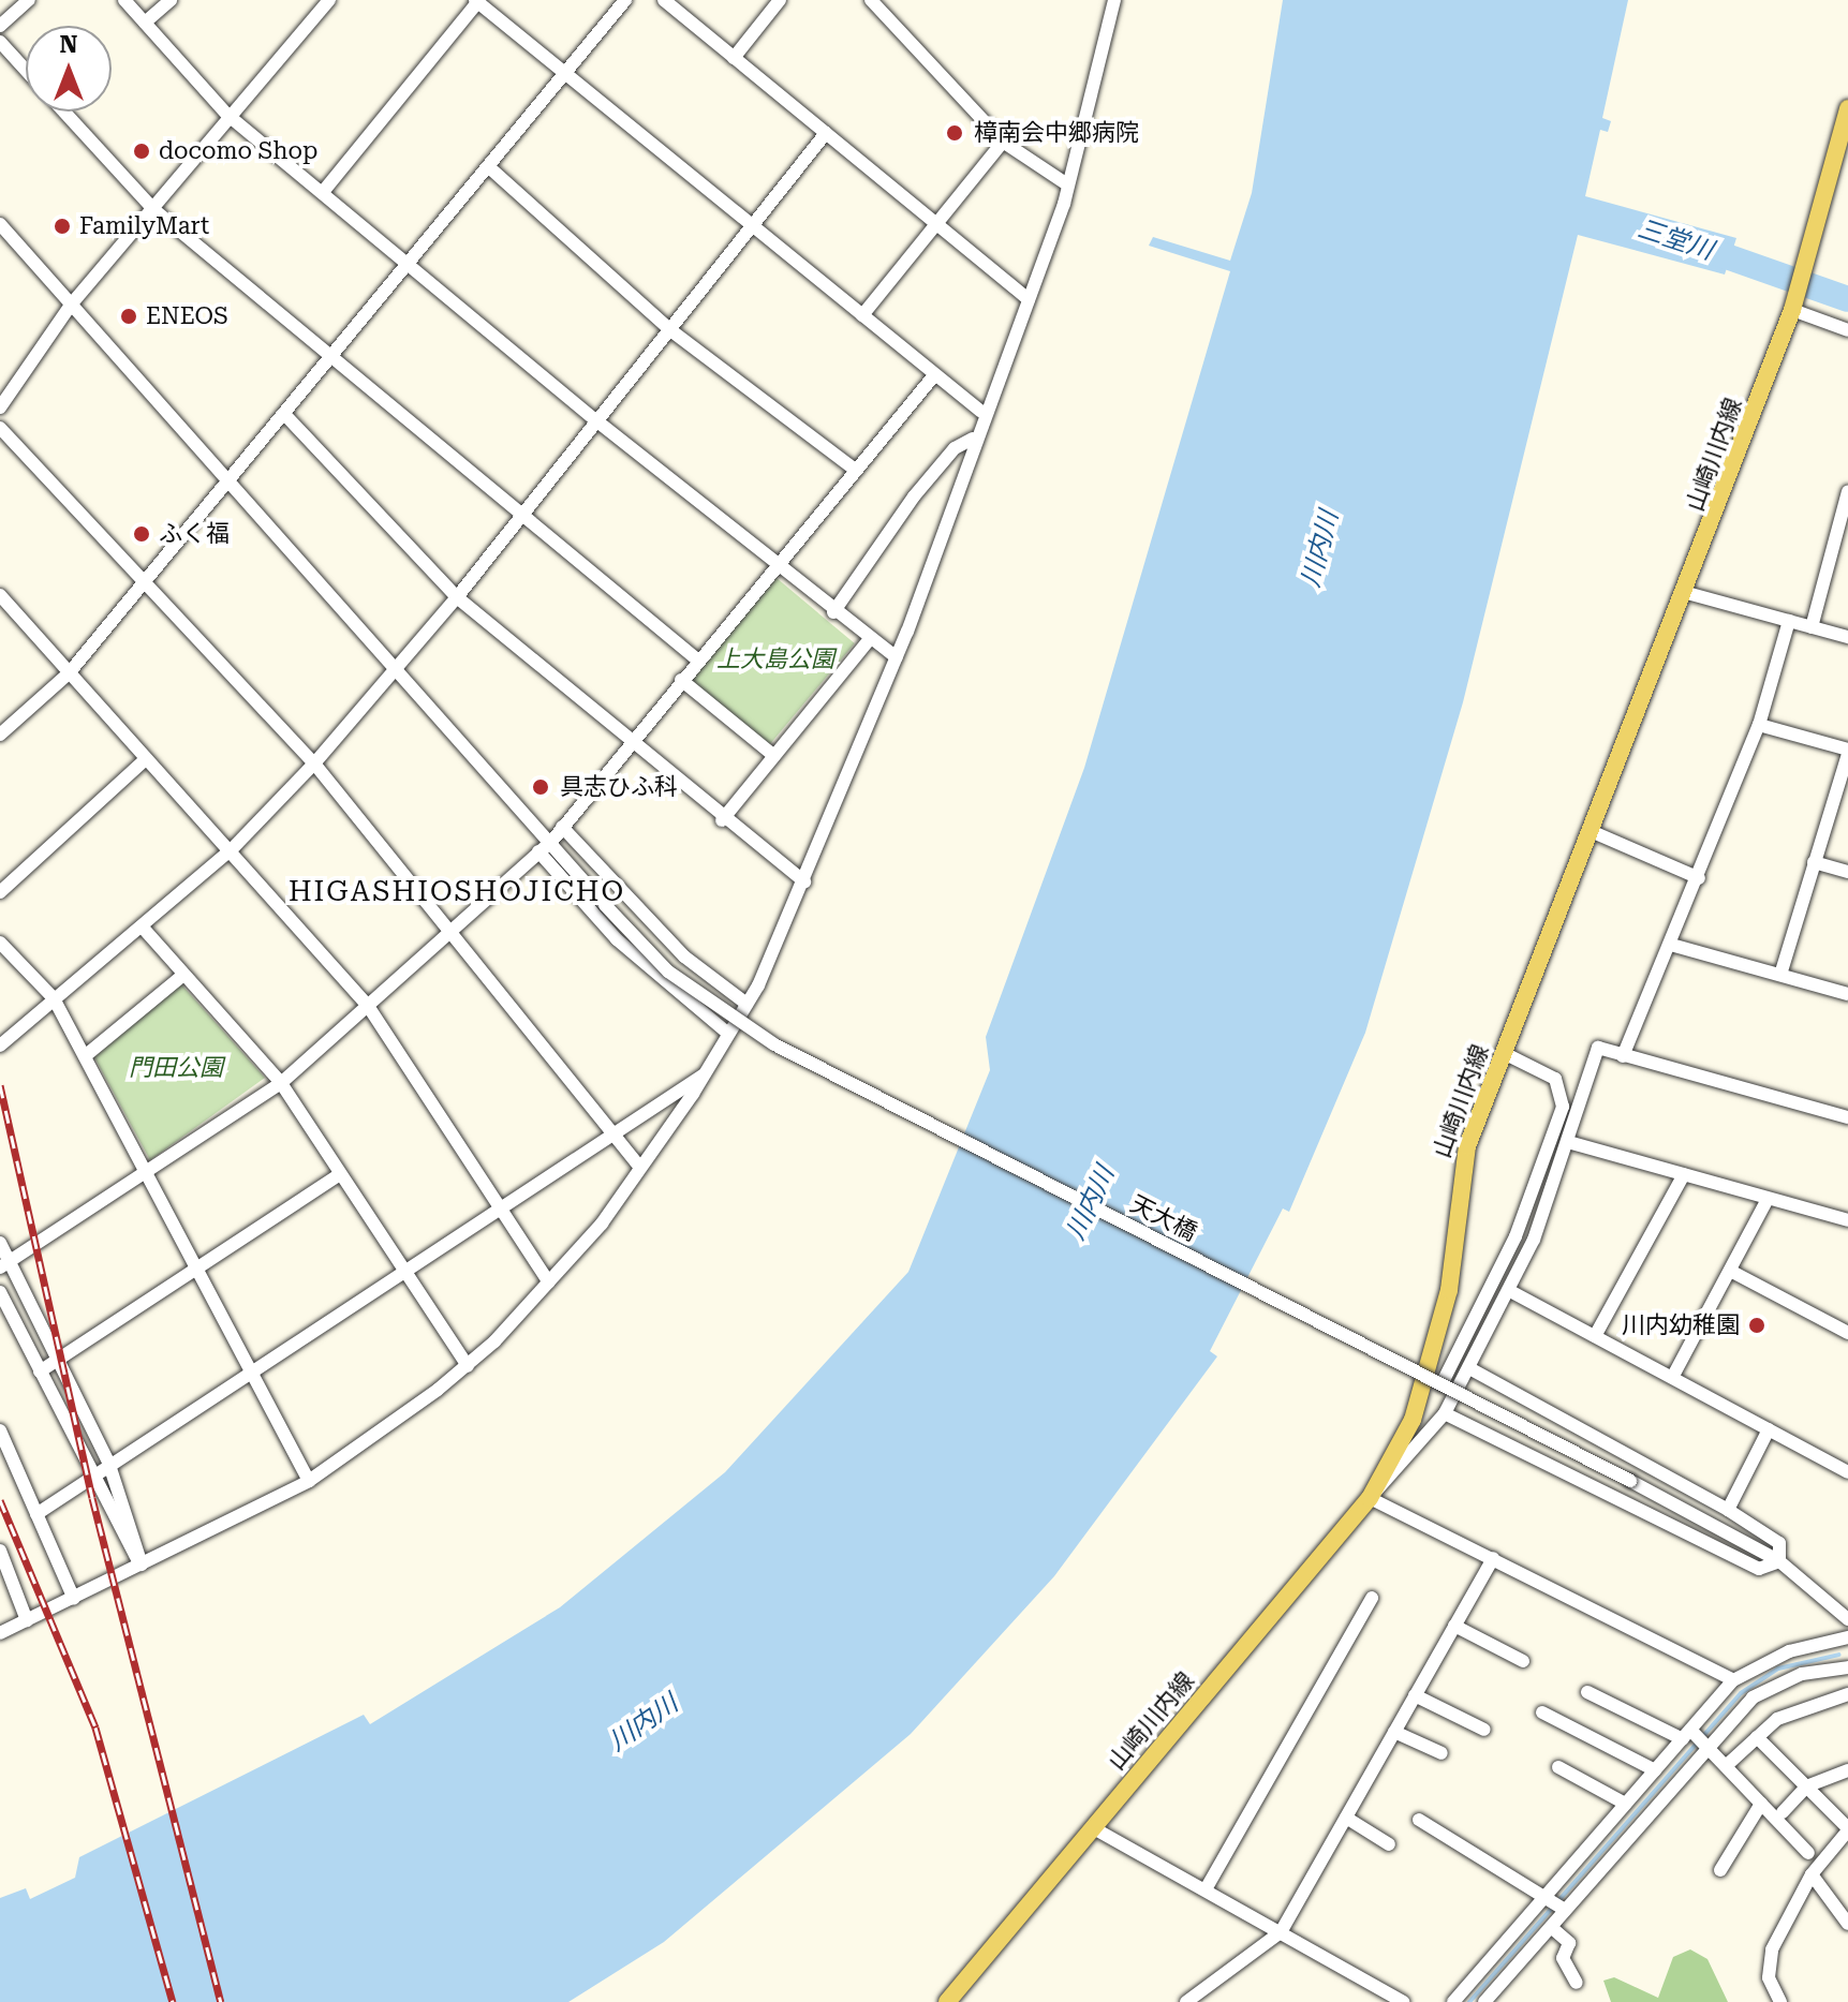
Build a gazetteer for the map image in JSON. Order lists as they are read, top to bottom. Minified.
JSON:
{"streets":{"main road":["山崎川内線"],"street":["天大橋"]},"districts":["HIGASHIOSHOJICHO"],"water":["三堂川","川内川"],"parks":["上大島公園","門田公園"],"places":["樟南会中郷病院","docomo Shop","FamilyMart","ENEOS","ふく福","具志ひふ科","川内幼稚園"],"north":"top"}
